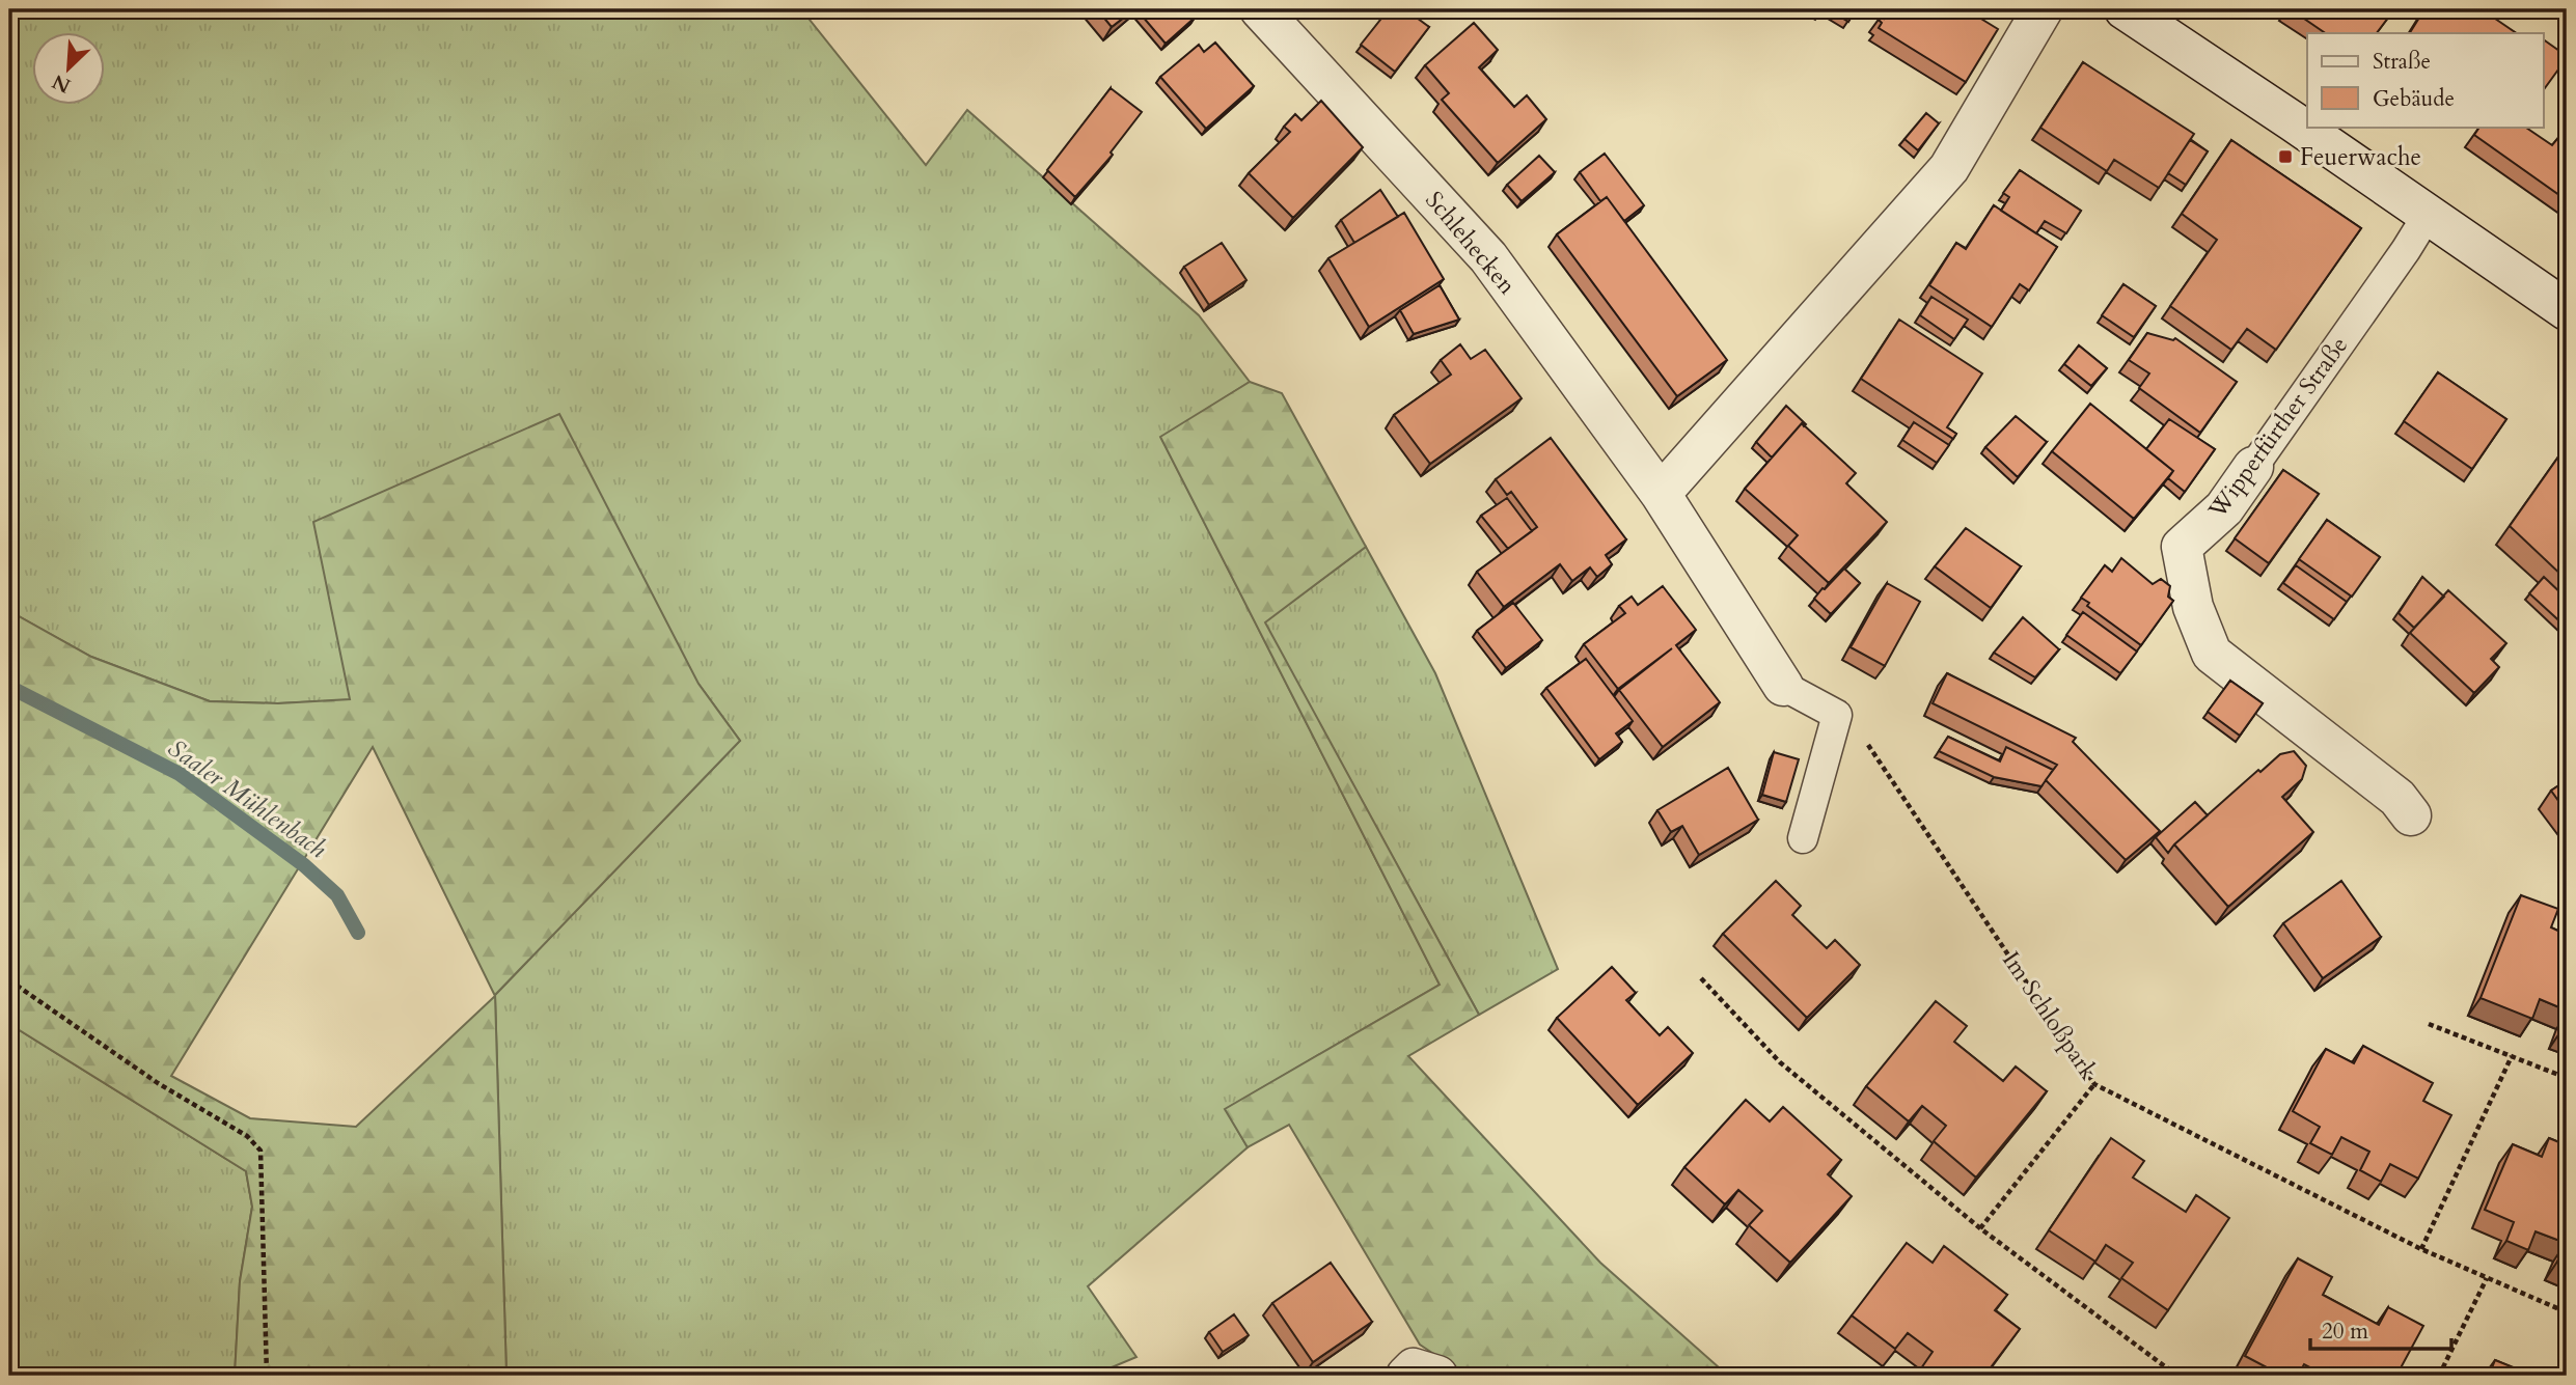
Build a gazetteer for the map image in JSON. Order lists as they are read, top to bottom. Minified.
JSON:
{"streets":{"street":["Schlehecken","Wipperfürther Straße"],"path":["Im Schloßpark"]},"water":["Saaler Mühlenbach"],"places":{"transit":["Feuerwache"]},"legend":["Straße","Gebäude"],"scale_bar":"20 m","north":"bottom left"}
